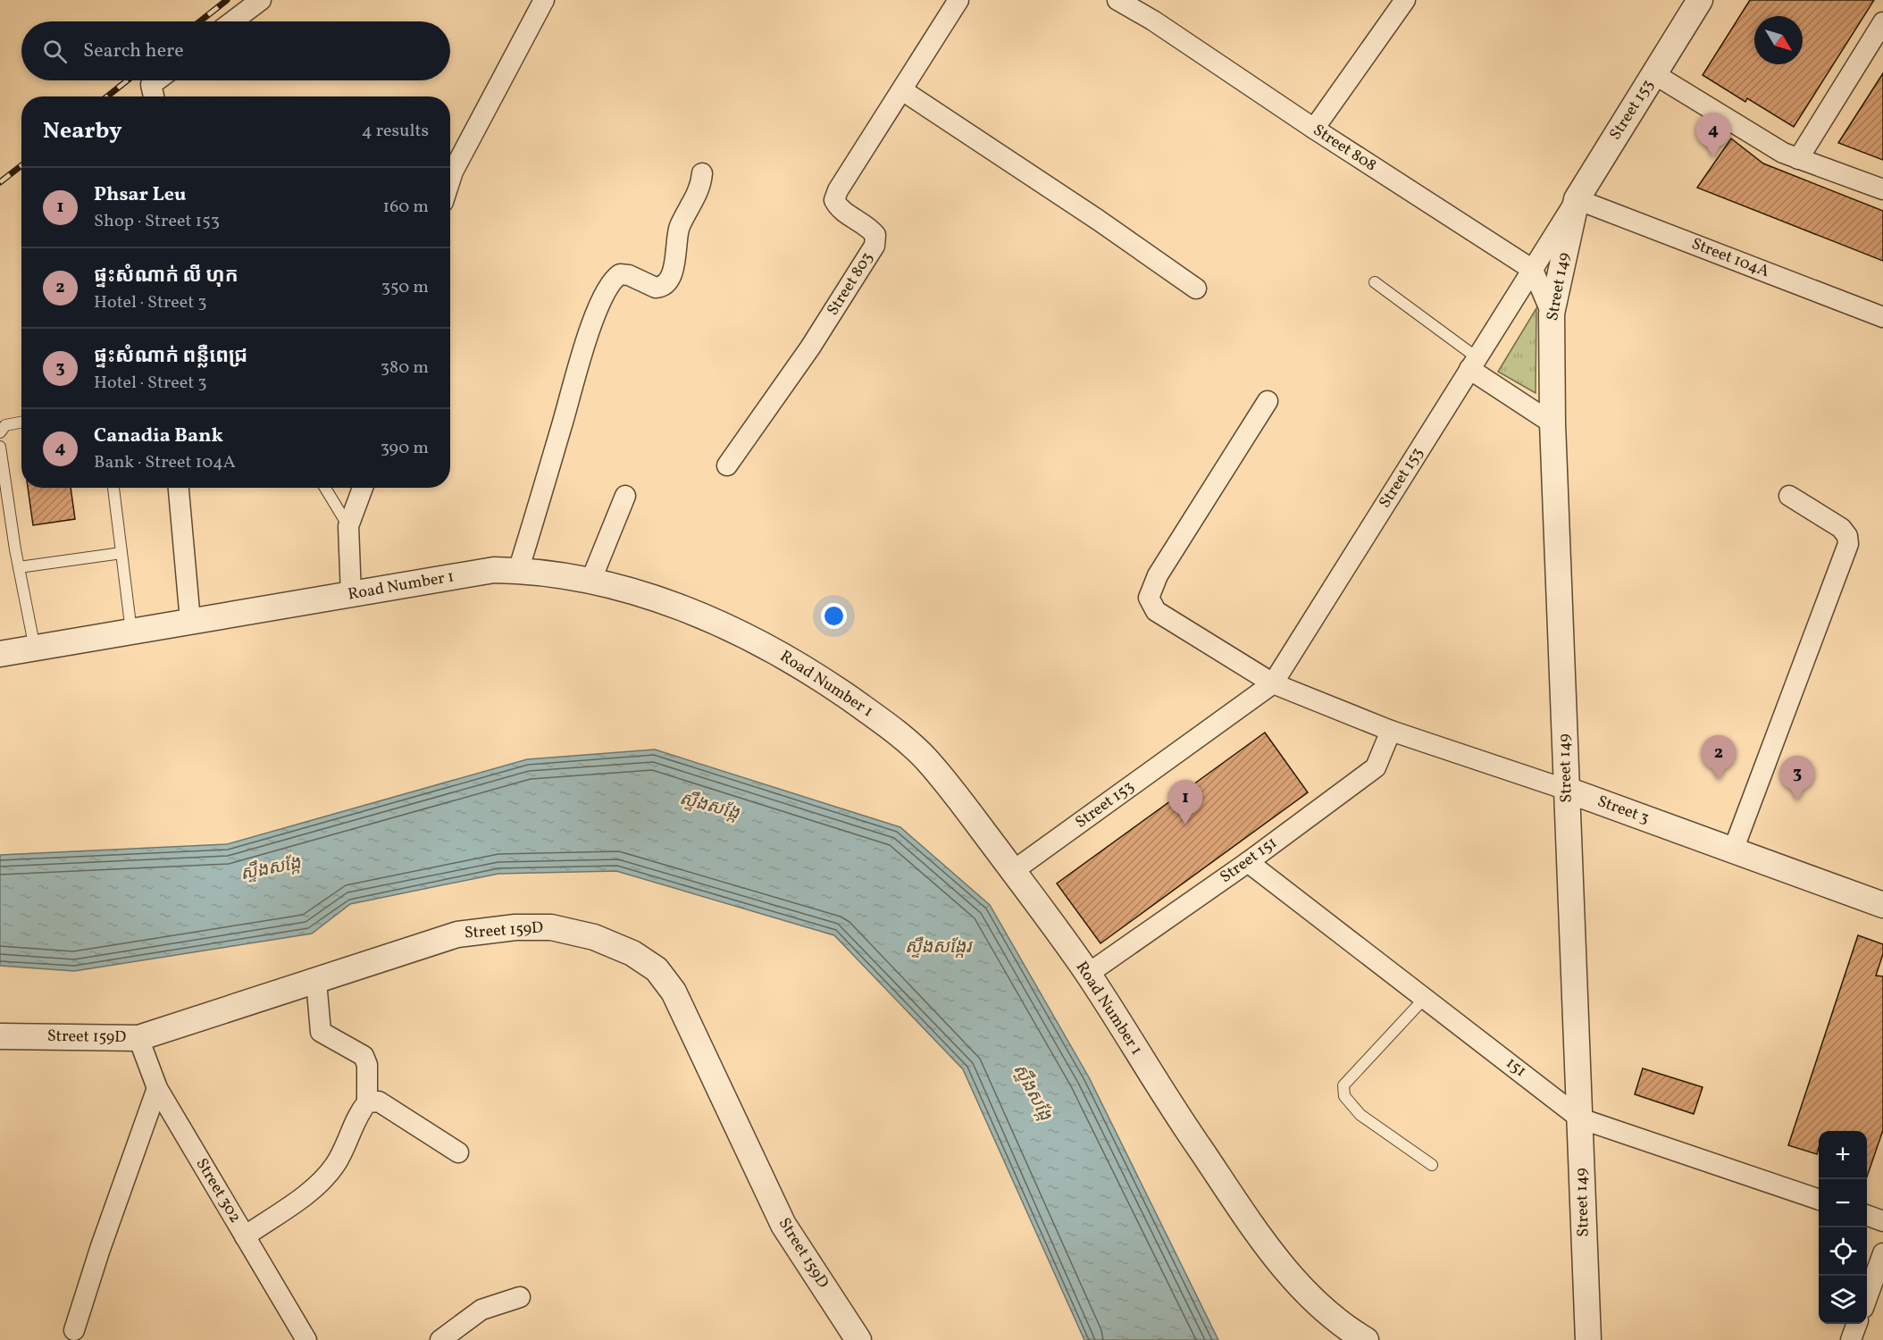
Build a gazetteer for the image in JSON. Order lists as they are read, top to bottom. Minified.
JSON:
{"streets":{"street":["Street 153","Street 808","Street 104A","Street 803","Street 149","Road Number 1","Street 3","Street 151","Street 159D","151","Street 302"]},"crossings":[["Street 153","Street 808"],["Street 153","Street 104A"],["Street 153","Street 149"],["Street 153","Road Number 1"],["Street 153","Street 3"],["Street 104A","Street 149"],["Street 149","Street 3"],["Street 149","151"],["Road Number 1","Street 151"],["Street 3","Street 151"],["Street 151","151"],["Street 159D","Street 302"]],"water":["ស្ទឹងសង្កែ","ស្ទឹងសង្កែរ"],"north":"bottom right","page":{"search":"Search here","heading":["Nearby","4 results"],"pins":["4","2","3","1"],"list":[{"mark":"1","name":"Phsar Leu","note":"Shop · Street 153","value":"160 m"},{"mark":"2","name":"ផ្ទះសំណាក់ លី ហុក","note":"Hotel · Street 3","value":"350 m"},{"mark":"3","name":"ផ្ទះសំណាក់ ពន្លឺពេជ្រ","note":"Hotel · Street 3","value":"380 m"},{"mark":"4","name":"Canadia Bank","note":"Bank · Street 104A","value":"390 m"}],"map_buttons":["+","−"]}}
